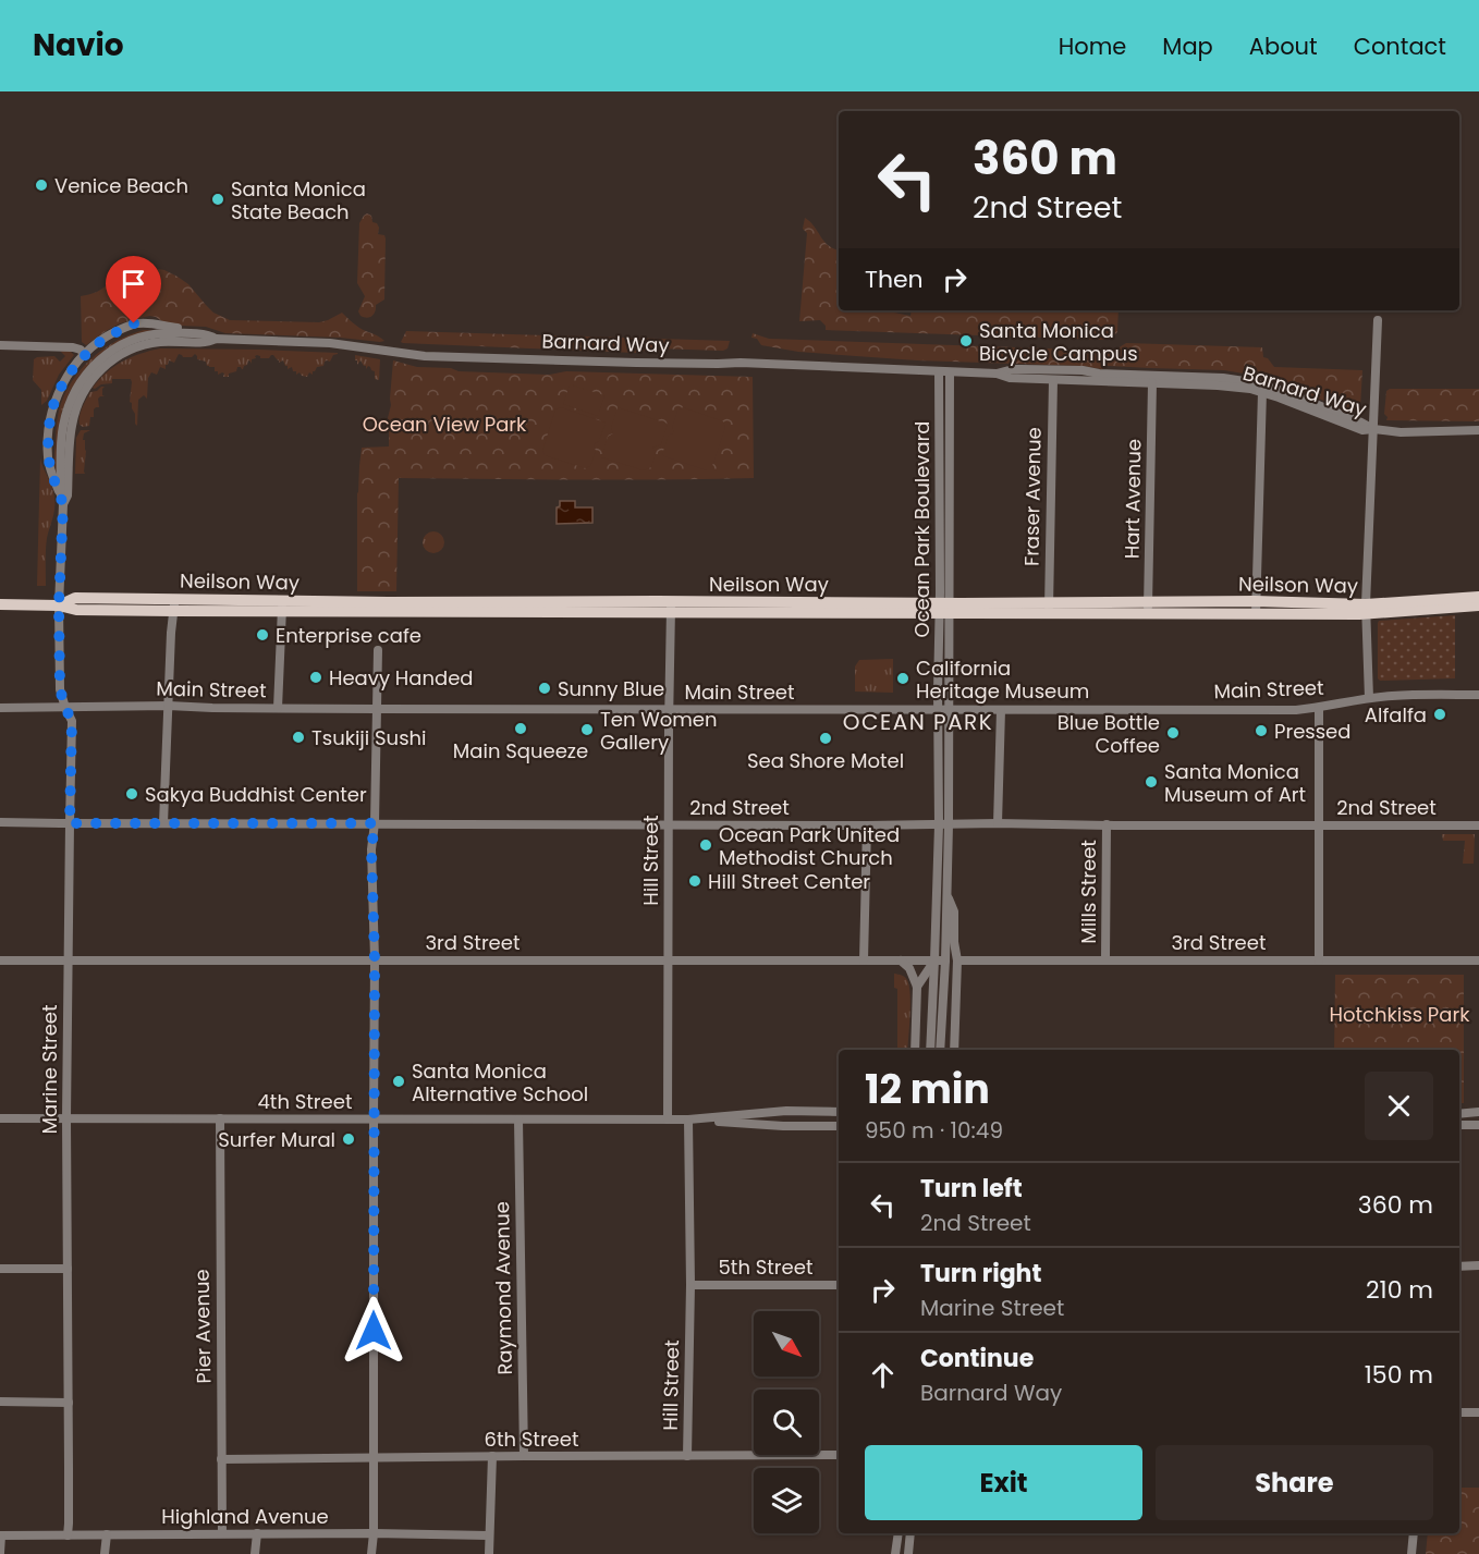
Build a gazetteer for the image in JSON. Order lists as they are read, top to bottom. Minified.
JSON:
{"streets":{"main road":["Neilson Way"],"street":["Barnard Way","Fraser Avenue","Hart Avenue","Ocean Park Boulevard","Main Street","2nd Street","Hill Street","Mills Street","3rd Street","Marine Street","4th Street","5th Street","Raymond Avenue","Pier Avenue","6th Street","Highland Avenue"]},"crossings":[["Barnard Way","Fraser Avenue"],["Barnard Way","Hart Avenue"],["Barnard Way","Ocean Park Boulevard"],["Barnard Way","Neilson Way"],["Barnard Way","Marine Street"],["Fraser Avenue","Neilson Way"],["Hart Avenue","Neilson Way"],["Ocean Park Boulevard","Neilson Way"],["Ocean Park Boulevard","Main Street"],["Ocean Park Boulevard","2nd Street"],["Ocean Park Boulevard","3rd Street"],["Neilson Way","Hill Street"],["Neilson Way","Marine Street"],["Main Street","Hill Street"],["Main Street","Marine Street"],["2nd Street","Hill Street"],["2nd Street","Mills Street"],["2nd Street","Marine Street"],["Hill Street","3rd Street"],["Hill Street","4th Street"],["Hill Street","5th Street"],["Hill Street","6th Street"],["Mills Street","3rd Street"],["3rd Street","Marine Street"],["Marine Street","4th Street"],["Marine Street","Highland Avenue"],["4th Street","Raymond Avenue"],["4th Street","Pier Avenue"],["Raymond Avenue","6th Street"],["Pier Avenue","6th Street"],["Pier Avenue","Highland Avenue"]],"districts":["OCEAN PARK"],"parks":["Ocean View Park","Hotchkiss Park"],"places":["Venice Beach","Santa Monica State Beach","Santa Monica Bicycle Campus","Enterprise cafe","Heavy Handed","California Heritage Museum","Sunny Blue","Alfalfa","Main Squeeze","Ten Women Gallery","Pressed","Blue Bottle Coffee","Tsukiji Sushi","Sea Shore Motel","Santa Monica Museum of Art","Sakya Buddhist Center","Ocean Park United Methodist Church","Hill Street Center","Santa Monica Alternative School","Surfer Mural"],"north":"bottom right","page":{"header":"Navio","nav":["Home","Map","About","Contact"],"turn":["360 m","2nd Street"],"then":"Then","heading":["12 min","950 m · 10:49"],"list":[{"name":"Turn left","note":"2nd Street","value":"360 m"},{"name":"Turn right","note":"Marine Street","value":"210 m"},{"name":"Continue","note":"Barnard Way","value":"150 m"}],"buttons":["Exit","Share"]}}
